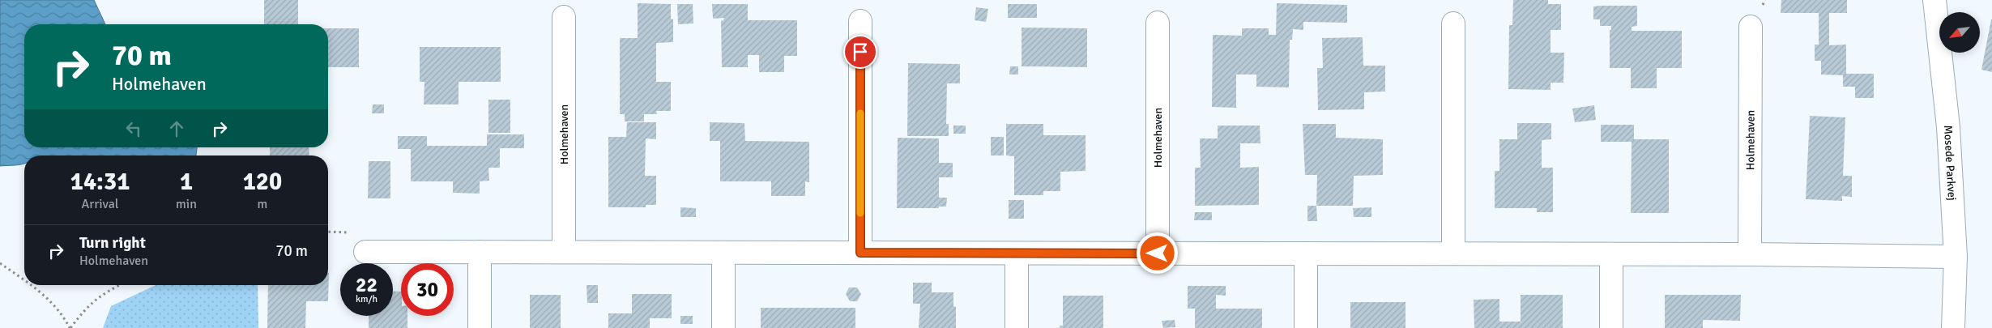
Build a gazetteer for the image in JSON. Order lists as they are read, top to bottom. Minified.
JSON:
{"streets":{"street":["Holmehaven","Mosede Parkvej"]},"north":"bottom left","page":{"turn":["70 m","Holmehaven"],"eta":["14:31","Arrival","1","min","120","m"],"list":[{"name":"Turn right","note":"Holmehaven","value":"70 m"}],"speed":"22 km/h","limit":"30"}}
